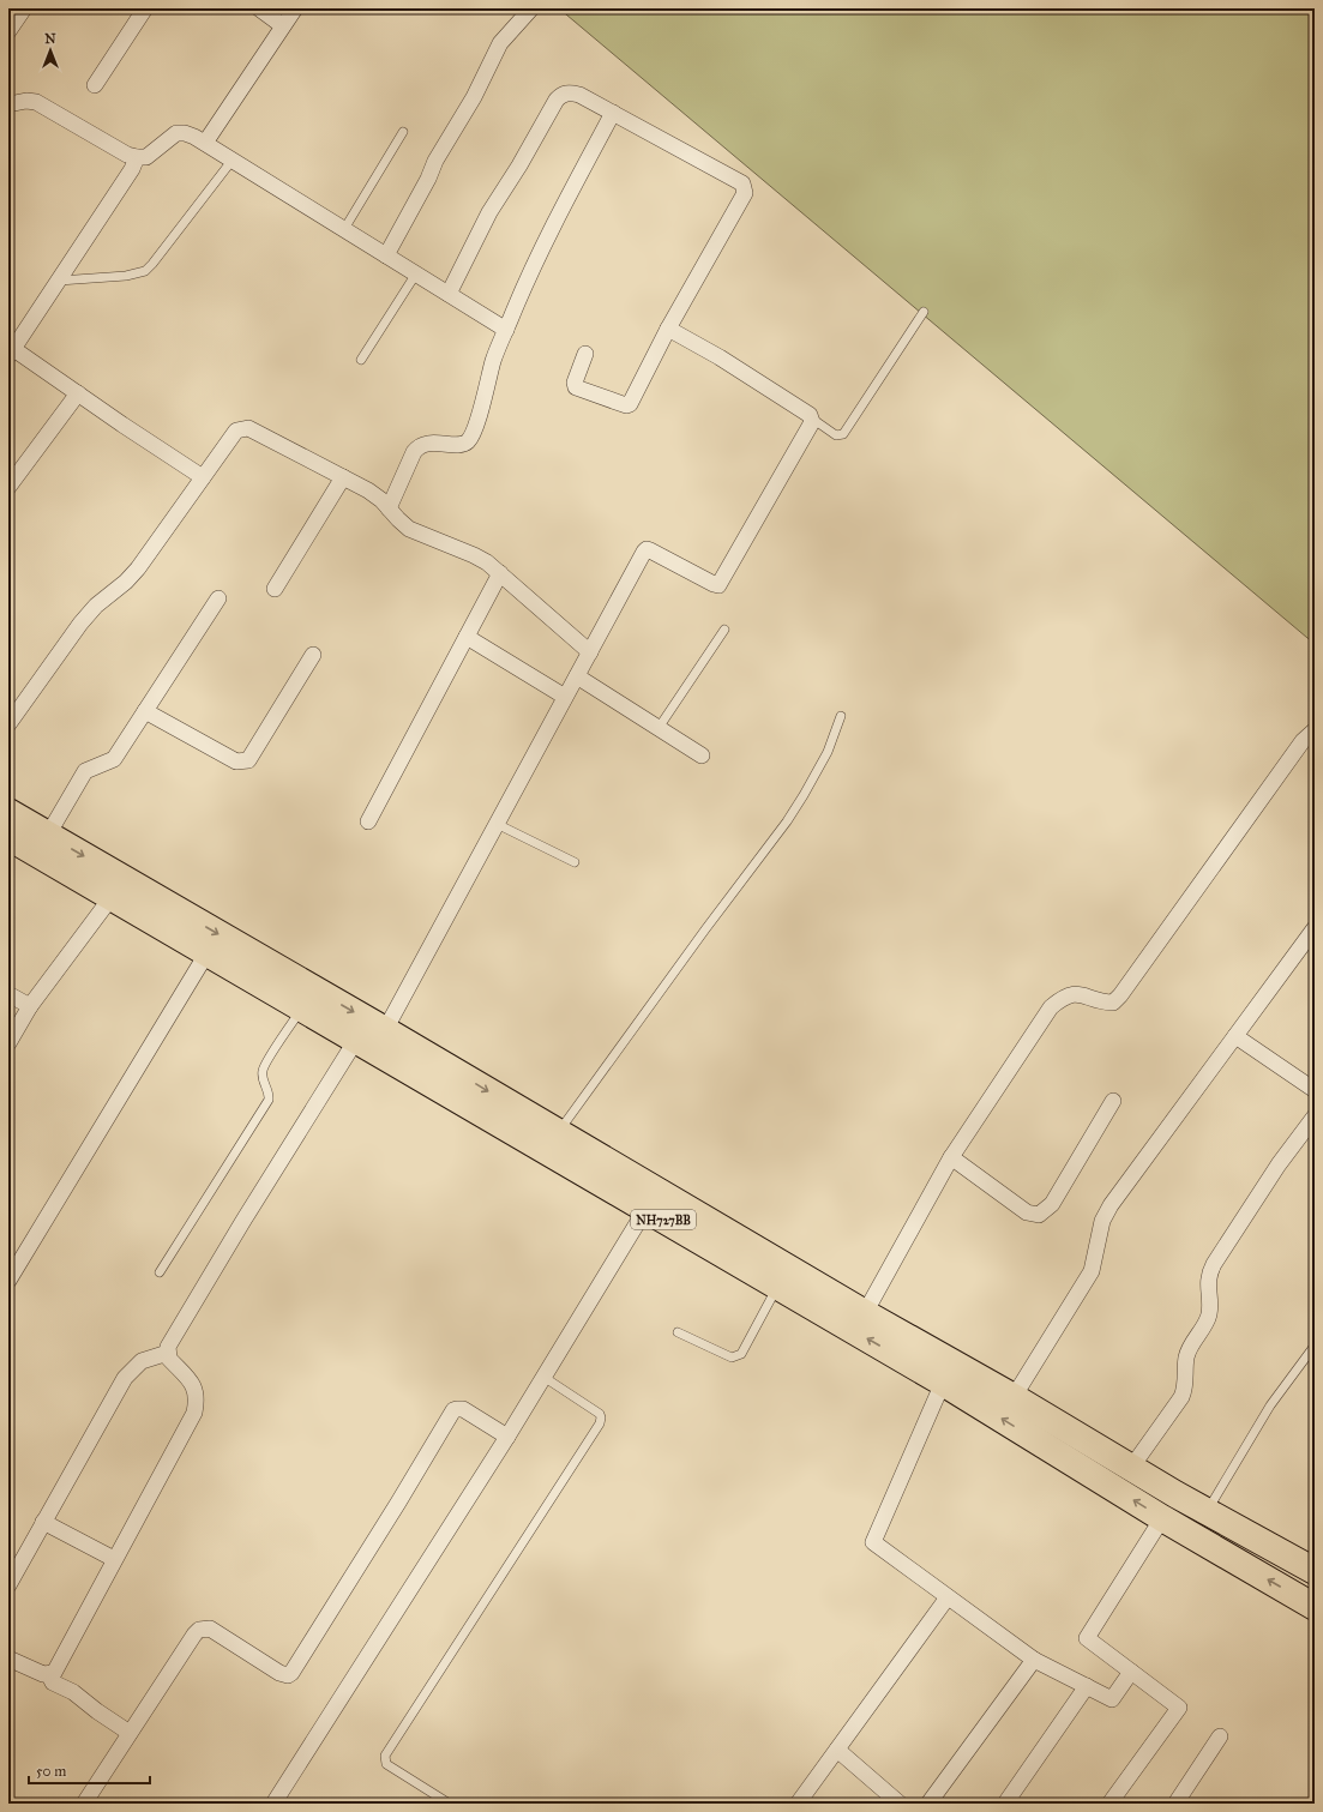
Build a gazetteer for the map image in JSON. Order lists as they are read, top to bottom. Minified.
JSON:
{"streets":{"highway":["NH727BB"]},"scale_bar":"50 m","north":"top"}
